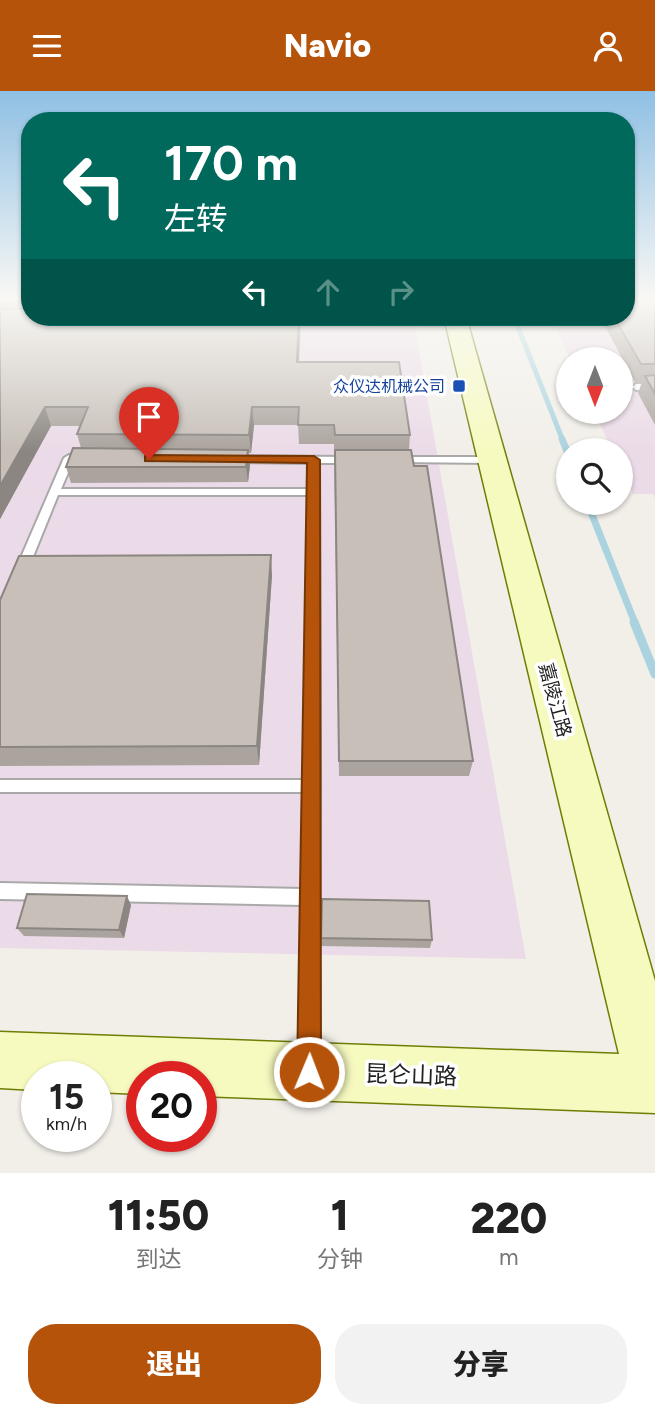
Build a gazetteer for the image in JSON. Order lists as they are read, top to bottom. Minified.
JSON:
{"streets":{"street":["嘉陵江路","昆仑山路"]},"crossings":[["嘉陵江路","昆仑山路"]],"places":{"transit":["众仪达机械公司"]},"north":"bottom","page":{"header":"Navio","turn":["170 m","左转"],"speed":"15 km/h","limit":"20","eta":["11:50","到达","1","分钟","220","m"],"buttons":["退出","分享"]}}
